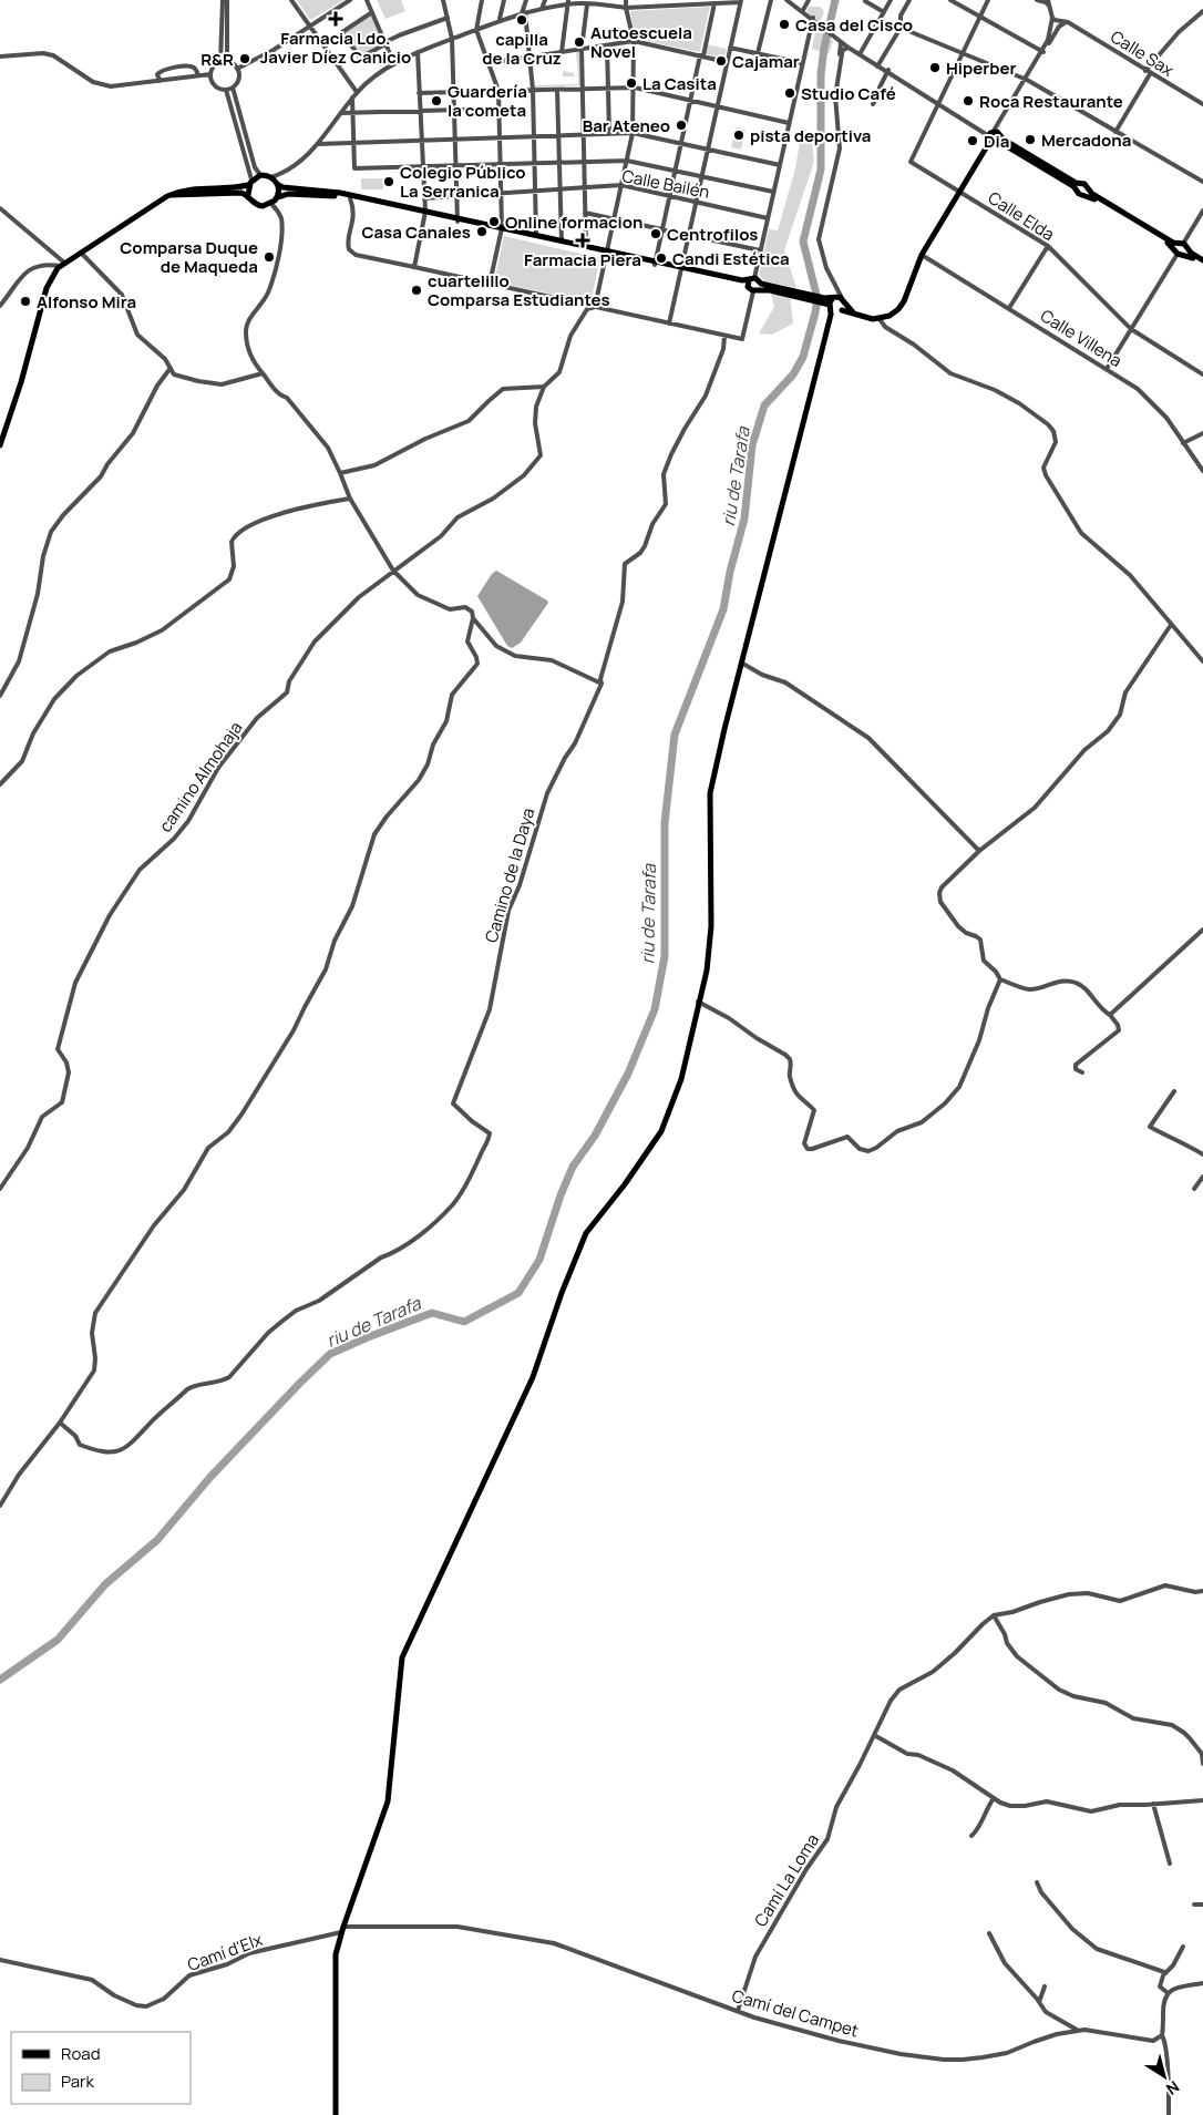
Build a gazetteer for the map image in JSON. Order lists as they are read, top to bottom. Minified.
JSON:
{"streets":{"street":["Calle Sax","Calle Bailén","Calle Elda","Calle Villena","camino Almohaja","Camino de la Daya","Camí La Loma","Camí d'Elx","Camí del Campet"]},"crossings":[["Camí La Loma","Camí del Campet"],["Camí d'Elx","Camí del Campet"]],"water":["riu de Tarafa"],"places":{"health":["Farmacia Ldo. Javier Díez Canicio","Farmacia Piera"],"other":["capilla de la Cruz","Casa del Cisco","Autoescuela Novel","R&R","Cajamar","Hiperber","La Casita","Studio Café","Guardería la cometa","Roca Restaurante","Bar Ateneo","pista deportiva","Mercadona","Dia","Colegio Público La Serranica","Online formacion","Casa Canales","Centrofilos","Comparsa Duque de Maqueda","Candi Estética","cuartelillo Comparsa Estudiantes","Alfonso Mira"]},"legend":["Road","Park"],"north":"bottom right"}
